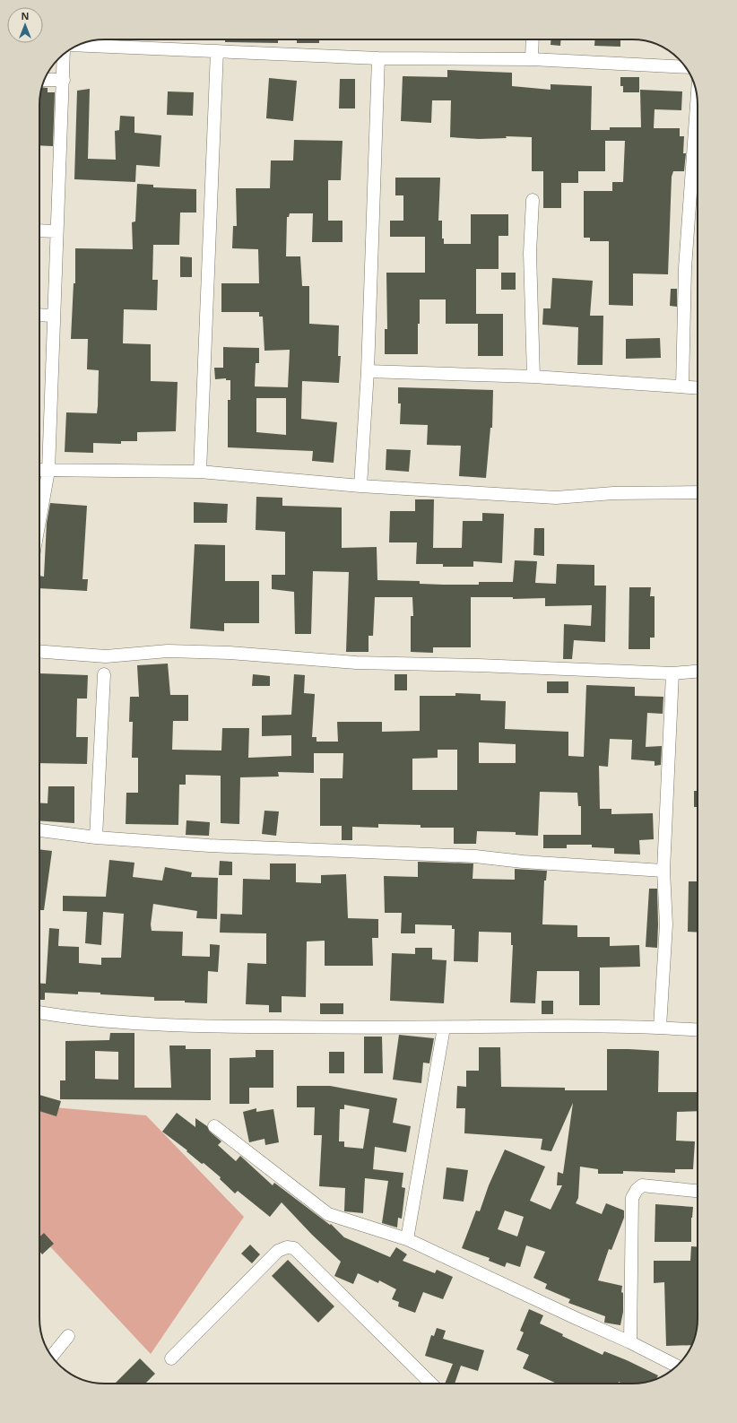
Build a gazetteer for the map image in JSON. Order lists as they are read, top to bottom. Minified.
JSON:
{"north":"top"}
